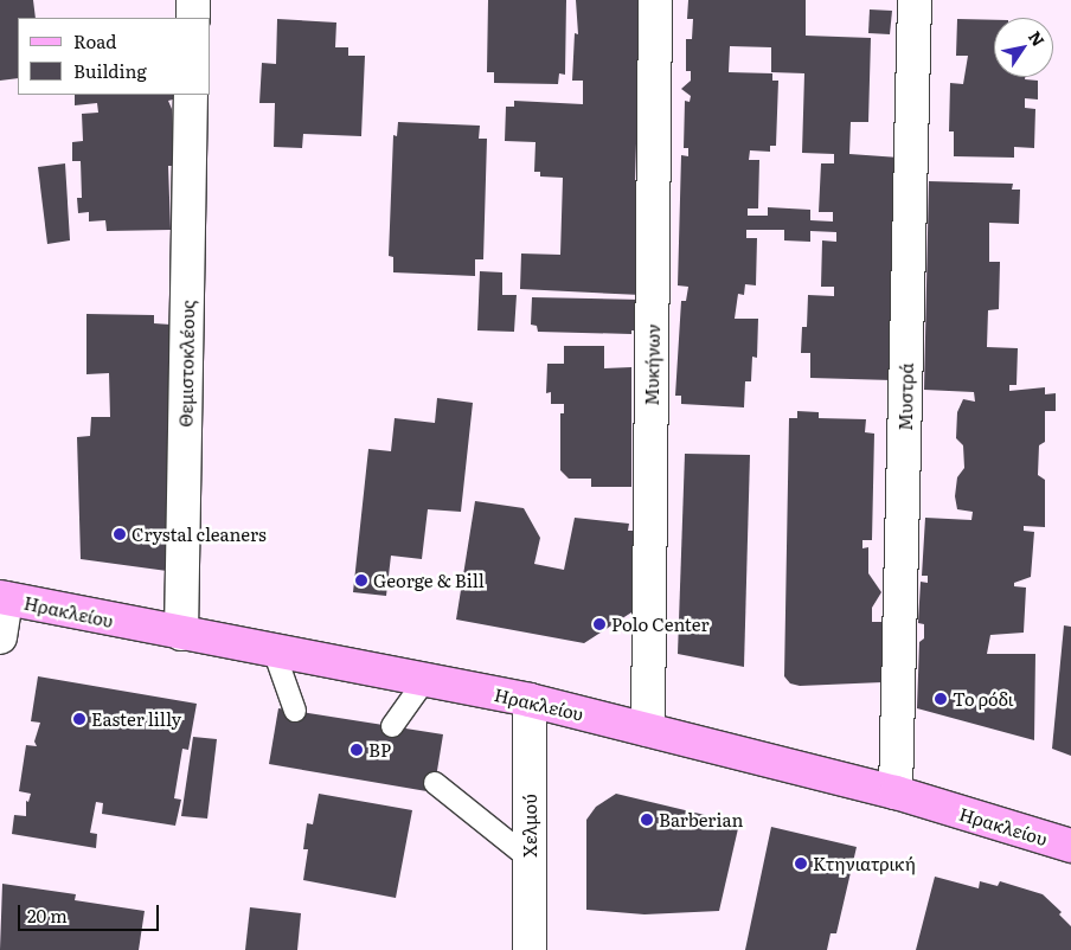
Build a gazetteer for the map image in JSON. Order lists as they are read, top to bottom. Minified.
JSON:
{"streets":{"main road":["Ηρακλείου"],"street":["Θεμιστοκλέους","Μυκήνων","Μυστρά","Χελμού"]},"crossings":[["Θεμιστοκλέους","Ηρακλείου"],["Μυκήνων","Ηρακλείου"],["Μυστρά","Ηρακλείου"],["Ηρακλείου","Χελμού"]],"places":["Crystal cleaners","George & Bill","Polo Center","Το ρόδι","Easter lilly","BP","Barberian","Κτηνιατρική"],"legend":["Road","Building"],"scale_bar":"20 m","north":"top right"}
